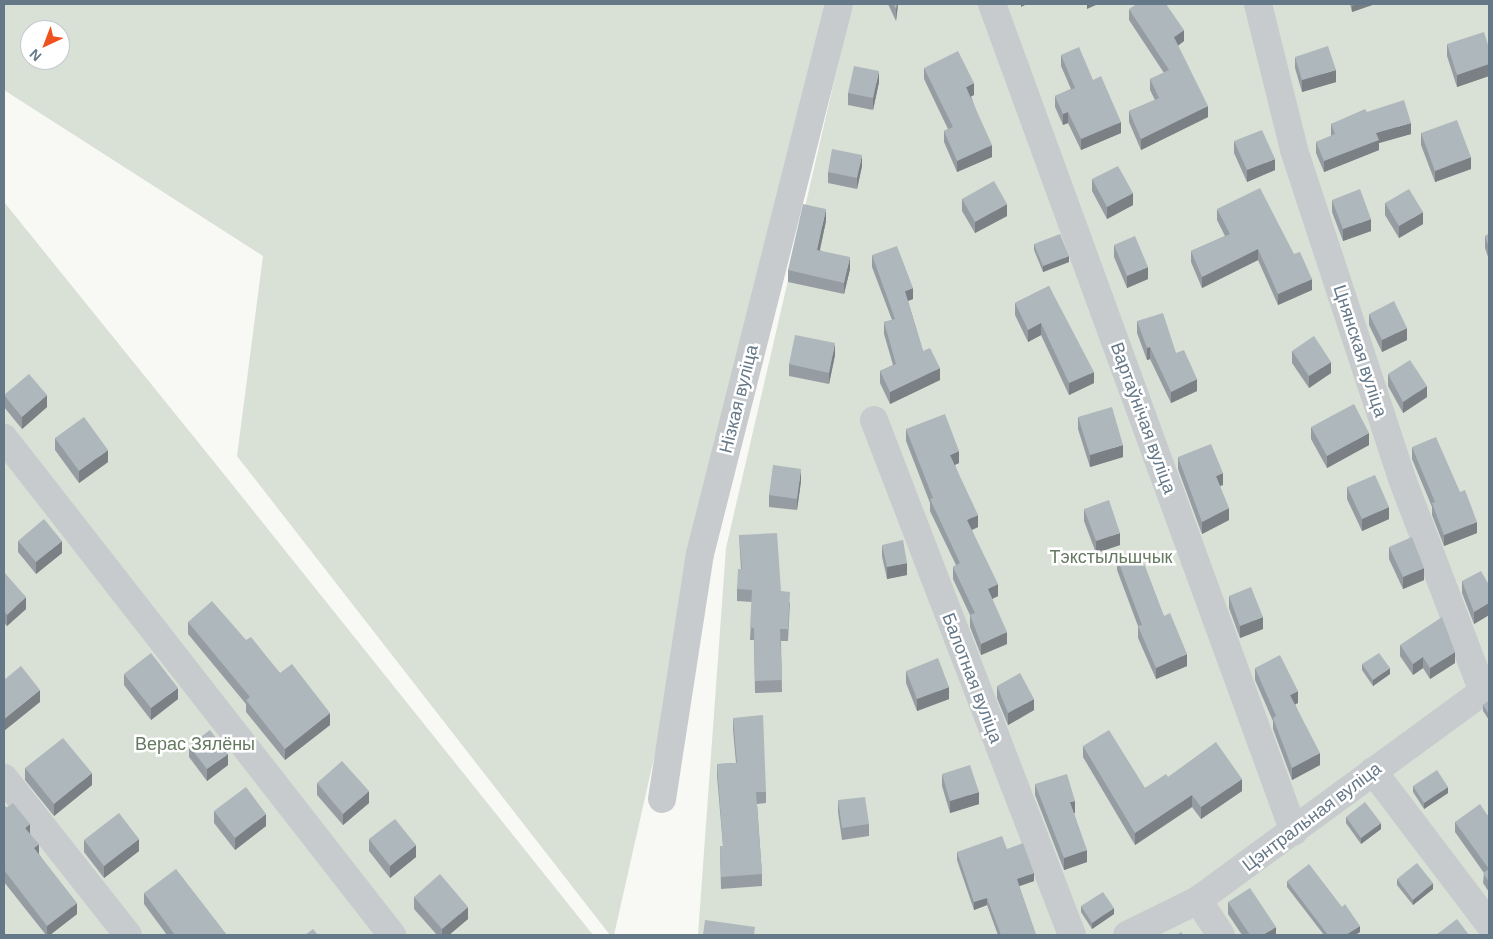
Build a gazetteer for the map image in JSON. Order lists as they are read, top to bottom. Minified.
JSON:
{"streets":{"street":["Цнянская вуліца","Нізкая вуліца","Вартаўнічая вуліца","Балотная вуліца","Цэнтральная вуліца"]},"crossings":[["Цнянская вуліца","Цэнтральная вуліца"],["Вартаўнічая вуліца","Цэнтральная вуліца"]],"parks":["Тэкстыльшчык","Верас Зялёны"],"north":"bottom left"}
